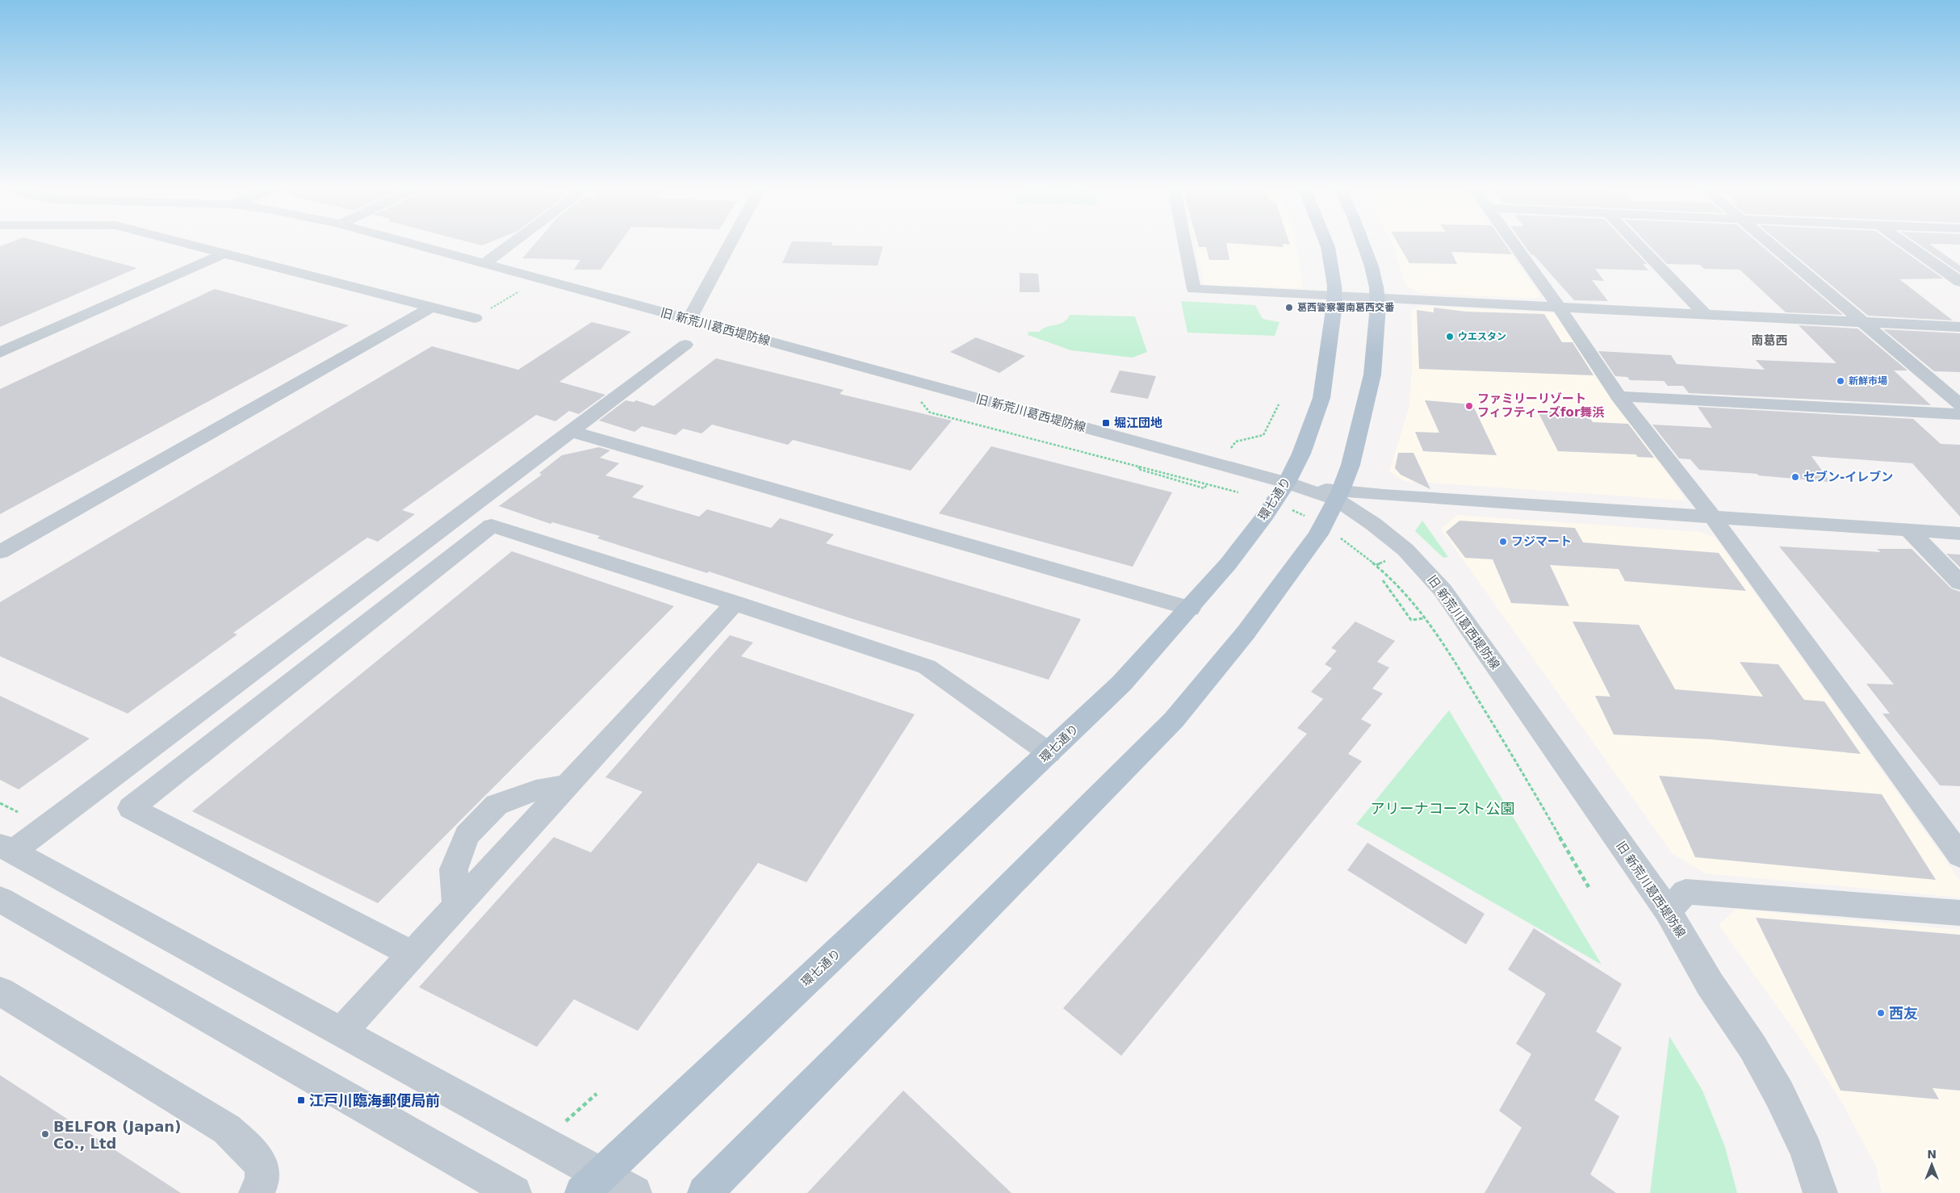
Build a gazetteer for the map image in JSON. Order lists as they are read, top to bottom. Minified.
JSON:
{"streets":{"main road":["環七通り"],"street":["旧 新荒川葛西堤防線"]},"crossings":[["旧 新荒川葛西堤防線","環七通り"]],"districts":["南葛西"],"parks":["アリーナコースト公園"],"places":{"other":["葛西警察署南葛西交番","ウエスタン","新鮮市場","ファミリーリゾート フィフティーズfor舞浜","セブン-イレブン","フジマート","西友","BELFOR (Japan) Co., Ltd"],"transit":["堀江団地","江戸川臨海郵便局前"]},"north":"top"}
